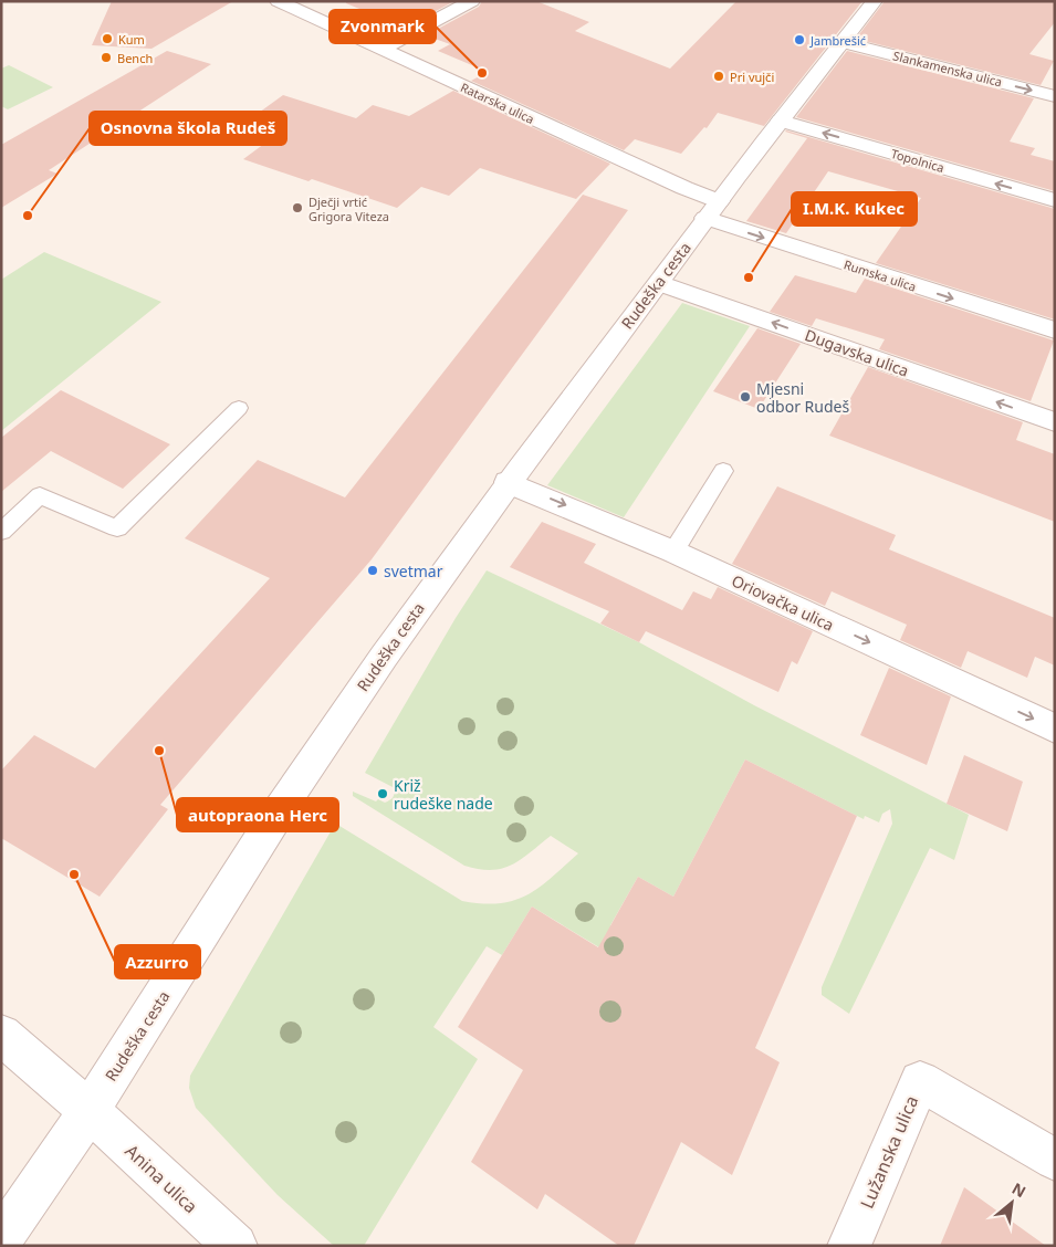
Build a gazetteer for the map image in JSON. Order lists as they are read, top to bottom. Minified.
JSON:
{"streets":{"street":["Slankamenska ulica","Ratarska ulica","Topolnica","Rumska ulica","Rudeška cesta","Dugavska ulica","Oriovačka ulica","Lužanska ulica","Anina ulica"]},"crossings":[["Slankamenska ulica","Rudeška cesta"],["Ratarska ulica","Rumska ulica"],["Ratarska ulica","Rudeška cesta"],["Topolnica","Rudeška cesta"],["Rumska ulica","Rudeška cesta"],["Rudeška cesta","Dugavska ulica"],["Rudeška cesta","Oriovačka ulica"],["Rudeška cesta","Anina ulica"]],"one_way":["Slankamenska ulica","Topolnica","Rumska ulica","Dugavska ulica","Oriovačka ulica"],"places":["Kum","Jambrešić","Bench","Zvonmark","Pri vujči","Dječji vrtić Grigora Viteza","Osnovna škola Rudeš","I.M.K. Kukec","Mjesni odbor Rudeš","svetmar","autopraona Herc","Križ rudeške nade","Azzurro"],"north":"top right"}
